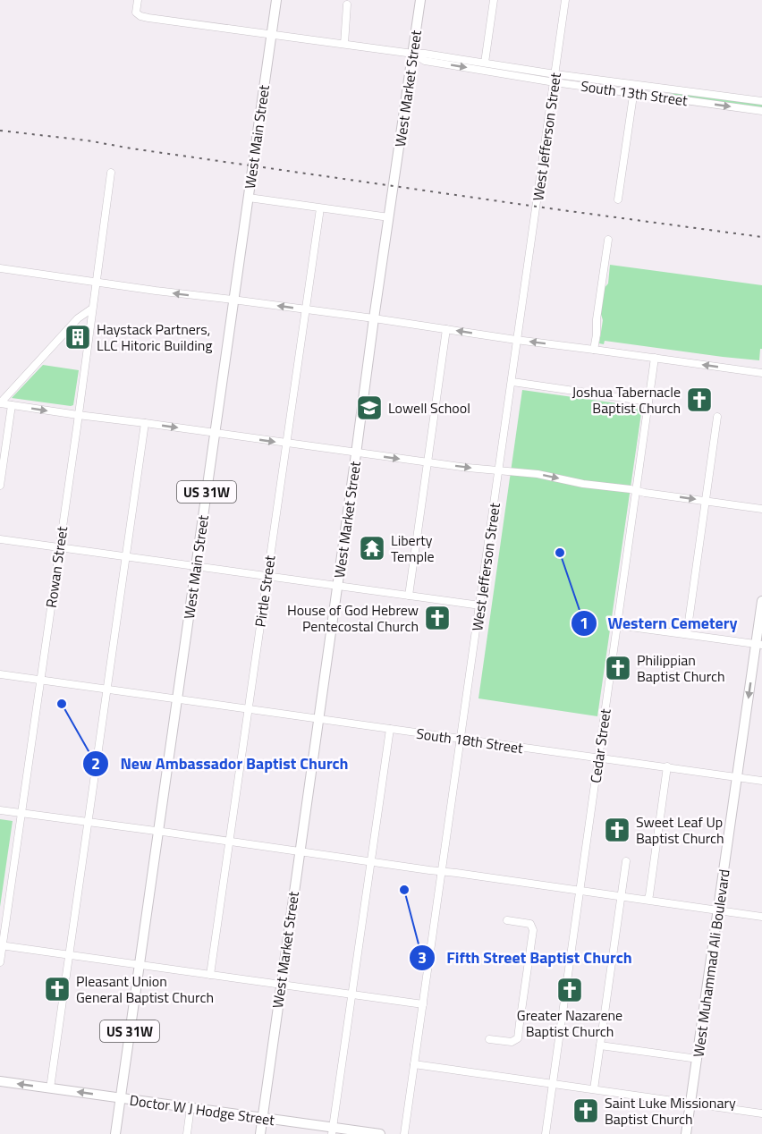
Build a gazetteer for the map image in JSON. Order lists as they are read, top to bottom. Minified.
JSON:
{"streets":{"main road":["West Market Street","West Main Street","US 31W","West Muhammad Ali Boulevard","Doctor W J Hodge Street"],"street":["South 13th Street","West Jefferson Street","Rowan Street","Pirtle Street","South 18th Street","Cedar Street"]},"crossings":[["West Market Street","South 13th Street"],["West Market Street","South 18th Street"],["West Market Street","Doctor W J Hodge Street"],["South 13th Street","West Main Street"],["South 13th Street","West Jefferson Street"],["West Main Street","South 18th Street"],["West Main Street","Doctor W J Hodge Street"],["West Jefferson Street","South 18th Street"],["Rowan Street","South 18th Street"],["Pirtle Street","South 18th Street"],["South 18th Street","Cedar Street"],["South 18th Street","West Muhammad Ali Boulevard"]],"places":{"building":["Haystack Partners, LLC Hitoric Building"],"church":["Joshua Tabernacle Baptist Church","House of God Hebrew Pentecostal Church","Philippian Baptist Church","Sweet Leaf Up Baptist Church","Pleasant Union General Baptist Church","Greater Nazarene Baptist Church","Saint Luke Missionary Baptist Church"],"school or university":["Lowell School"],"temple":["Liberty Temple"],"other":["Western Cemetery","New Ambassador Baptist Church","Fifth Street Baptist Church"]}}
